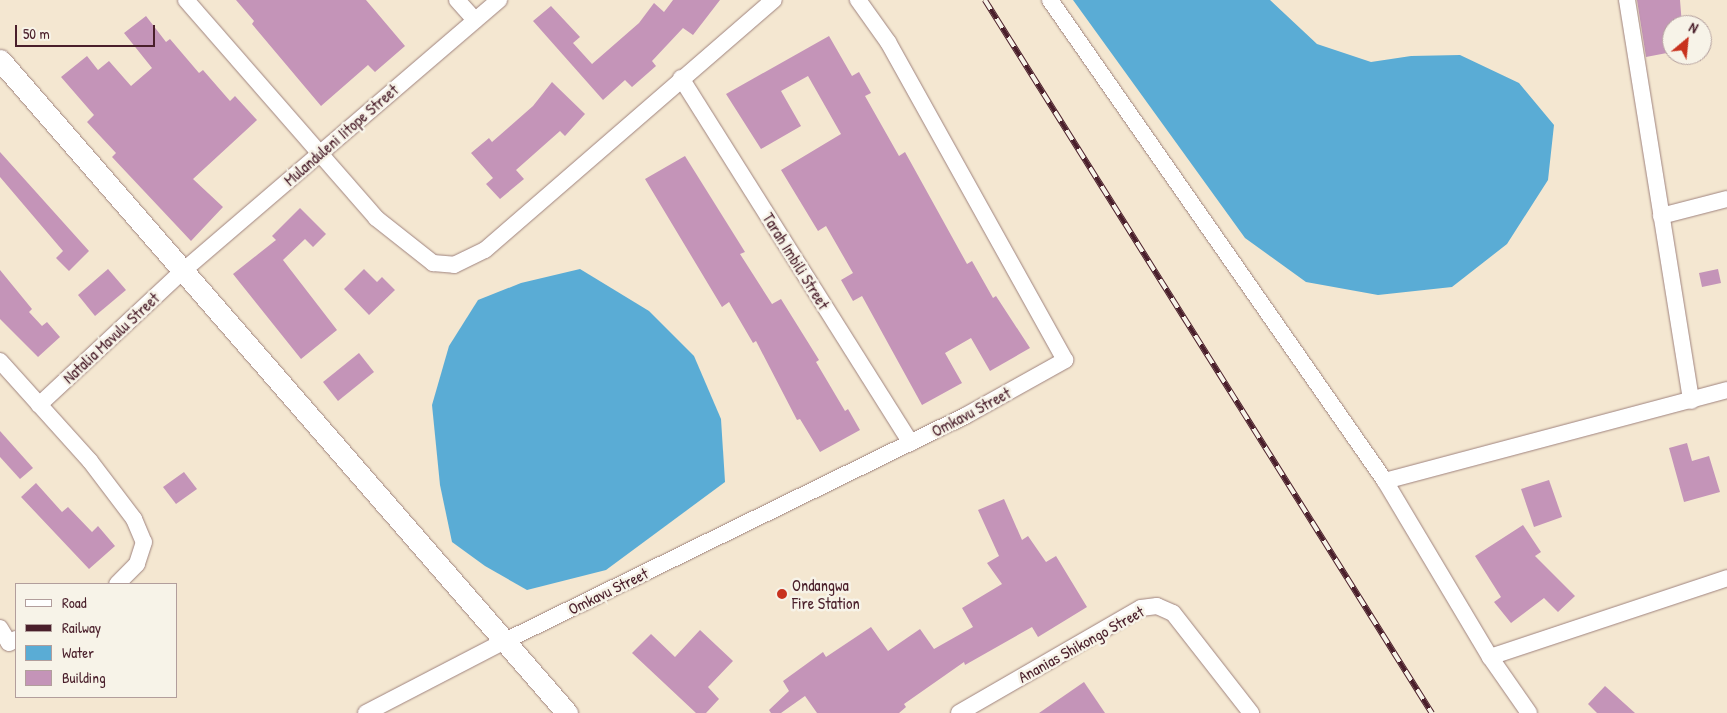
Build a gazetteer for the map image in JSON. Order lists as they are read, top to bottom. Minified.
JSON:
{"streets":{"street":["Mulanduleni Iitope Street","Tarah Imbili Street","Natalia Mavulu Street","Omkavu Street","Ananias Shikongo Street"]},"crossings":[["Mulanduleni Iitope Street","Natalia Mavulu Street"],["Tarah Imbili Street","Omkavu Street"]],"places":["Ondangwa Fire Station"],"legend":["Road","Railway","Water","Building"],"scale_bar":"50 m","north":"top right"}
